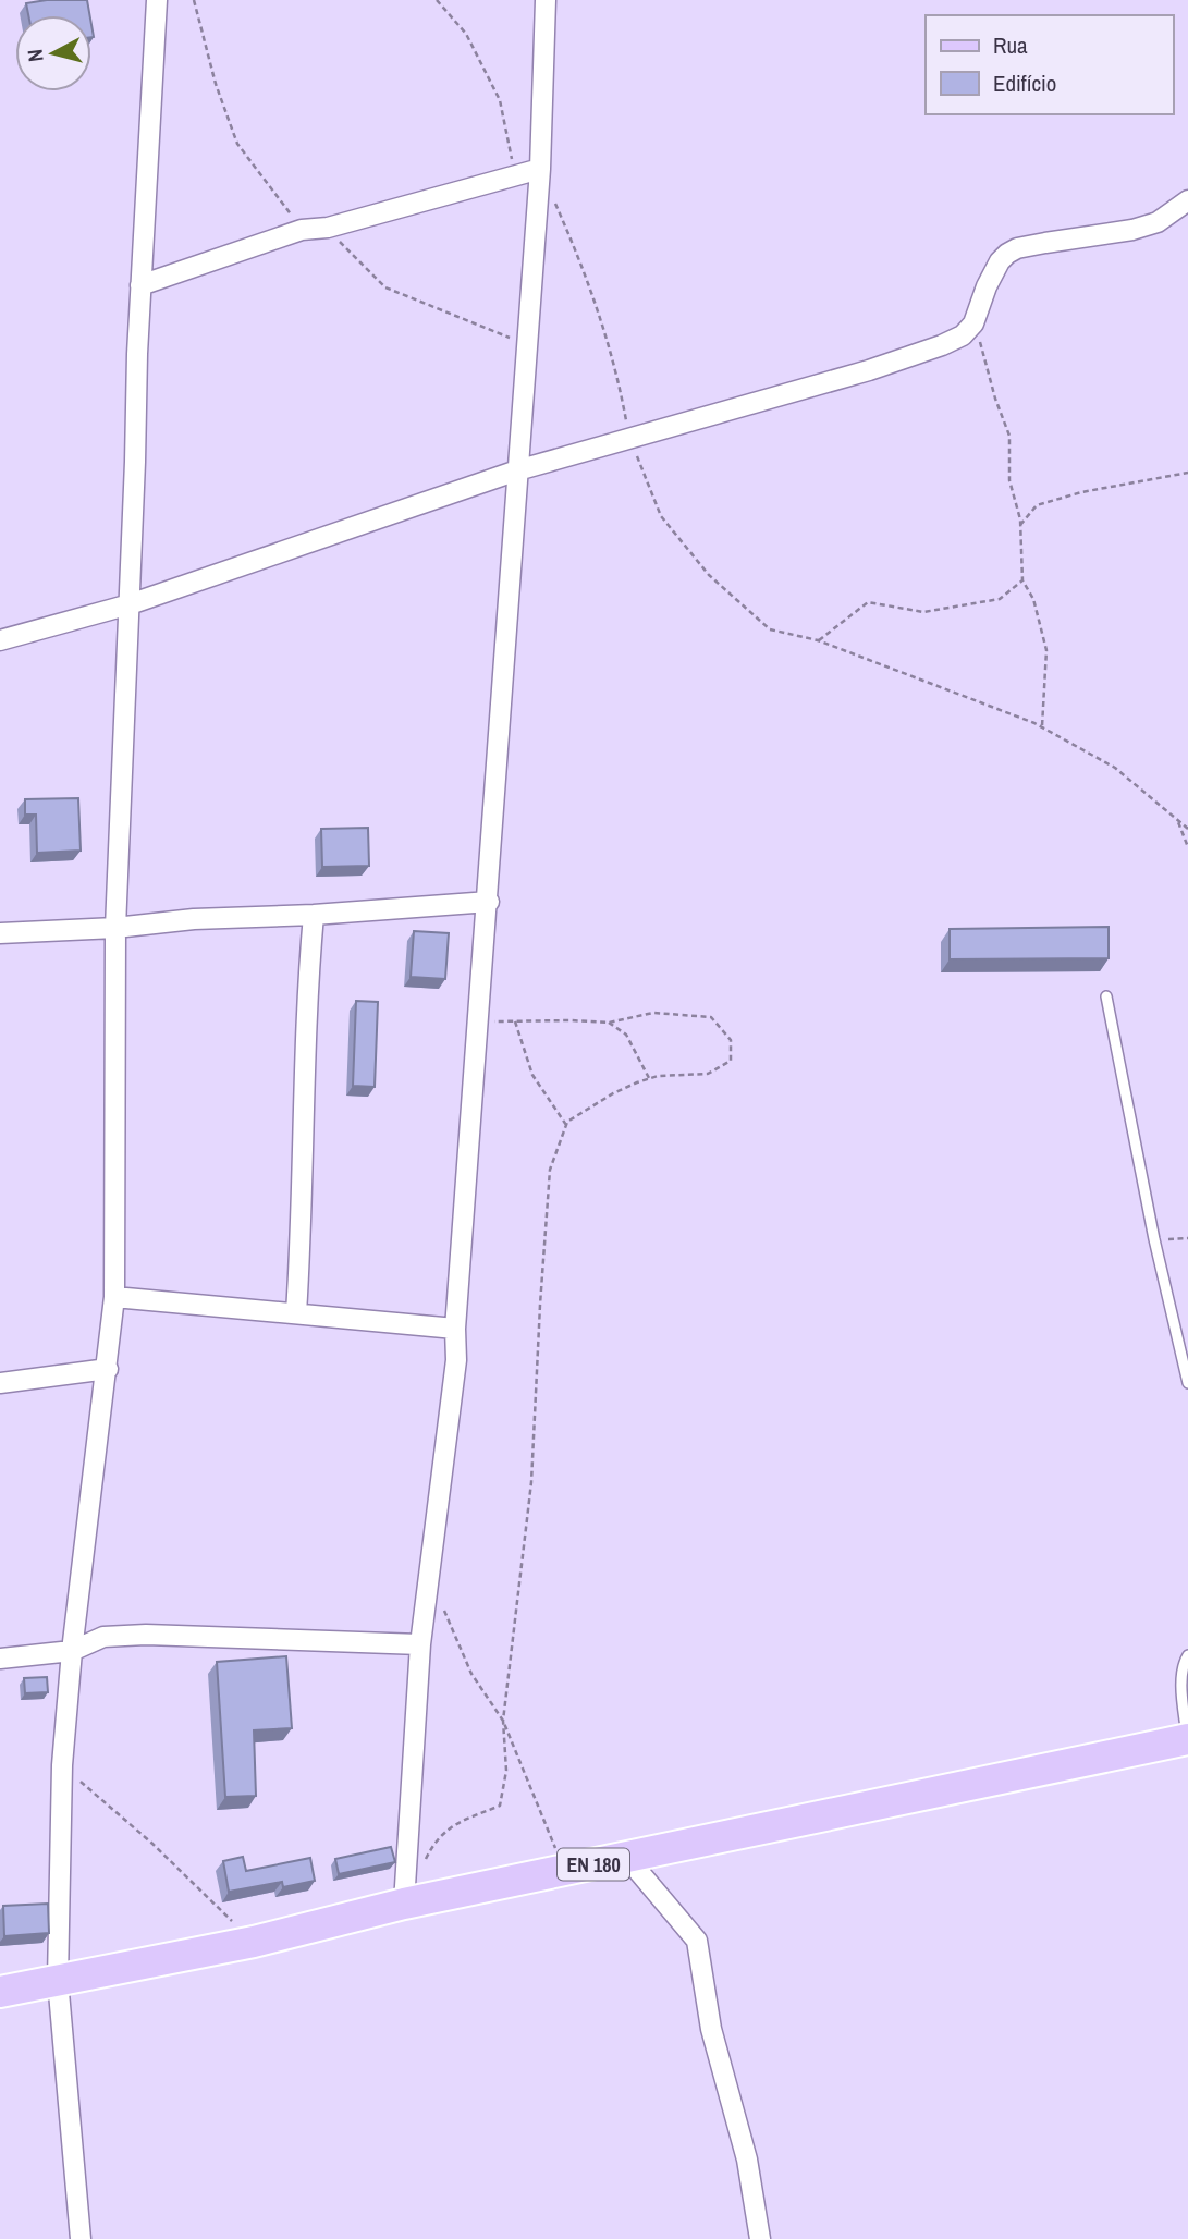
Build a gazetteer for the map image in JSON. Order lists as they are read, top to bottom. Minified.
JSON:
{"streets":{"main road":["EN 180"]},"legend":["Rua","Edifício"],"north":"left"}
